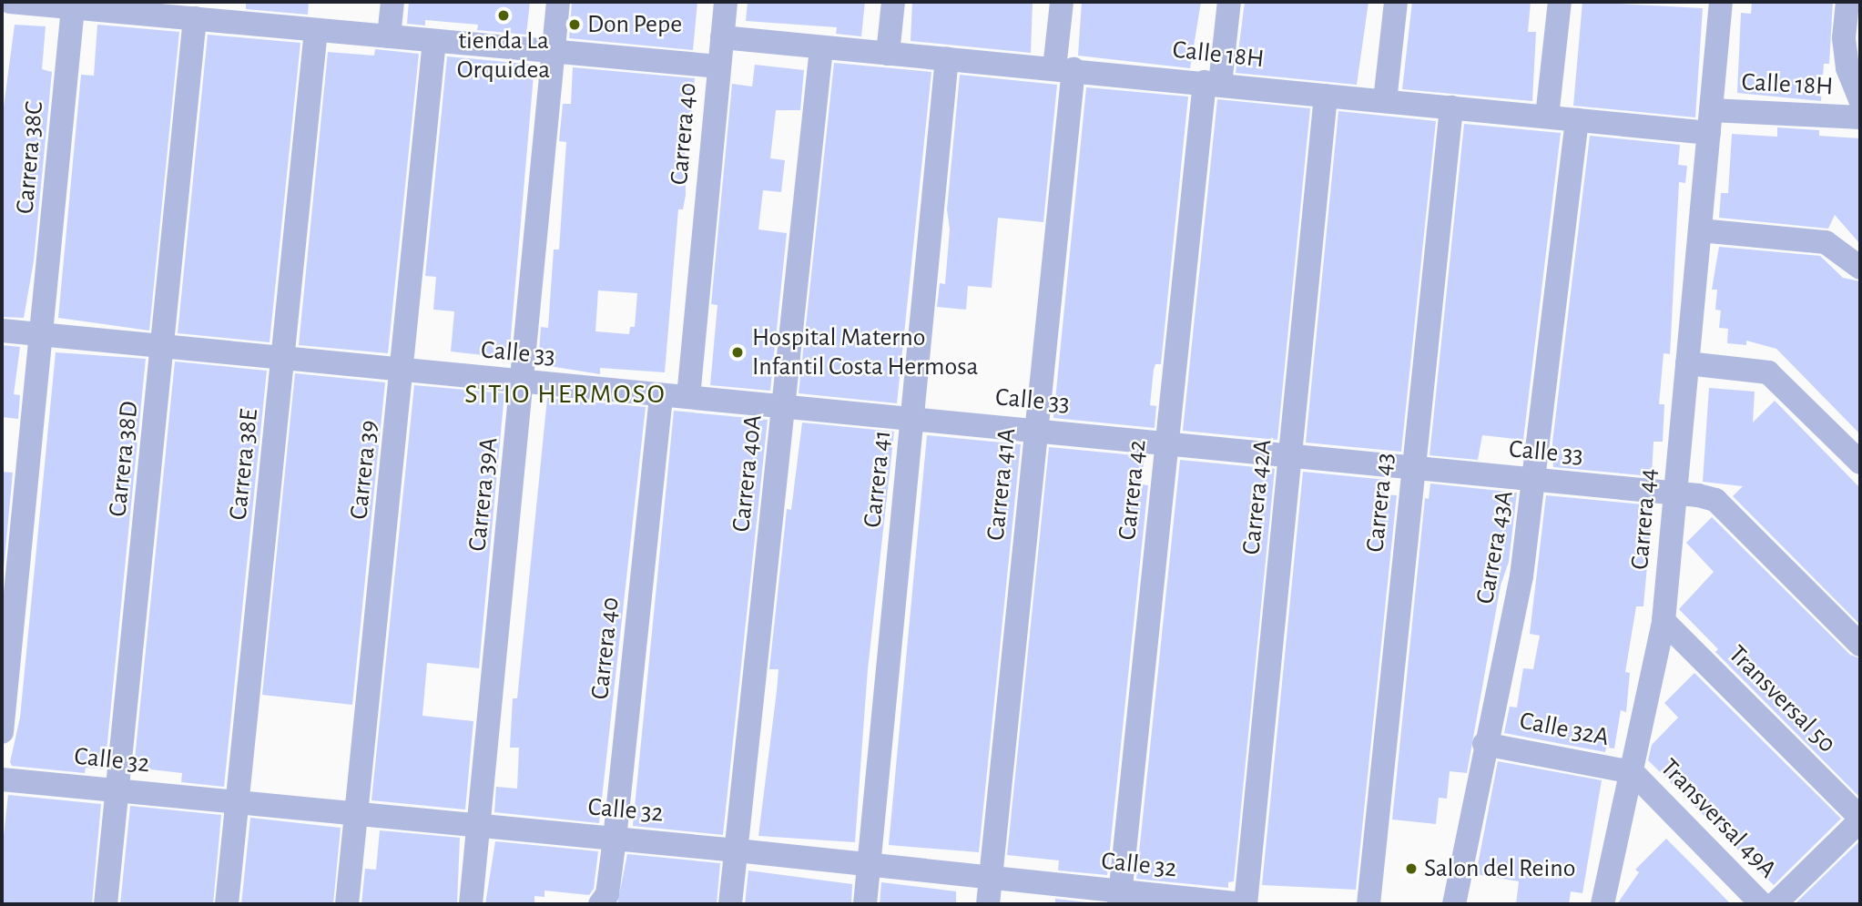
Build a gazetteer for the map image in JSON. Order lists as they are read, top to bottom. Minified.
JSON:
{"streets":{"street":["Calle 18H","Carrera 40","Carrera 38C","Calle 33","Carrera 38D","Carrera 38E","Carrera 39","Carrera 40A","Carrera 41","Carrera 41A","Carrera 42","Carrera 39A","Carrera 42A","Carrera 43","Carrera 44","Carrera 43A","Transversal 50","Calle 32A","Calle 32","Transversal 49A"]},"crossings":[["Calle 18H","Carrera 40"],["Calle 18H","Carrera 40A"],["Calle 18H","Carrera 41"],["Calle 18H","Carrera 41A"],["Calle 18H","Carrera 42"],["Calle 18H","Carrera 42A"],["Calle 18H","Carrera 43"],["Calle 18H","Carrera 44"],["Calle 18H","Carrera 43A"],["Carrera 40","Calle 33"],["Carrera 40","Calle 32"],["Carrera 38C","Calle 33"],["Calle 33","Carrera 38D"],["Calle 33","Carrera 38E"],["Calle 33","Carrera 39"],["Calle 33","Carrera 40A"],["Calle 33","Carrera 41"],["Calle 33","Carrera 41A"],["Calle 33","Carrera 42"],["Calle 33","Carrera 39A"],["Calle 33","Carrera 42A"],["Calle 33","Carrera 43"],["Calle 33","Carrera 44"],["Calle 33","Carrera 43A"],["Carrera 38D","Calle 32"],["Carrera 38E","Calle 32"],["Carrera 39","Calle 32"],["Carrera 40A","Calle 32"],["Carrera 41","Calle 32"],["Carrera 41A","Calle 32"],["Carrera 42","Calle 32"],["Carrera 39A","Calle 32"],["Carrera 42A","Calle 32"],["Carrera 44","Transversal 50"],["Carrera 44","Calle 32A"],["Carrera 44","Transversal 49A"],["Carrera 43A","Calle 32A"],["Calle 32A","Transversal 49A"]],"districts":["SITIO HERMOSO"],"places":["tienda La Orquidea","Don Pepe","Hospital Materno Infantil Costa Hermosa","Salon del Reino"]}
